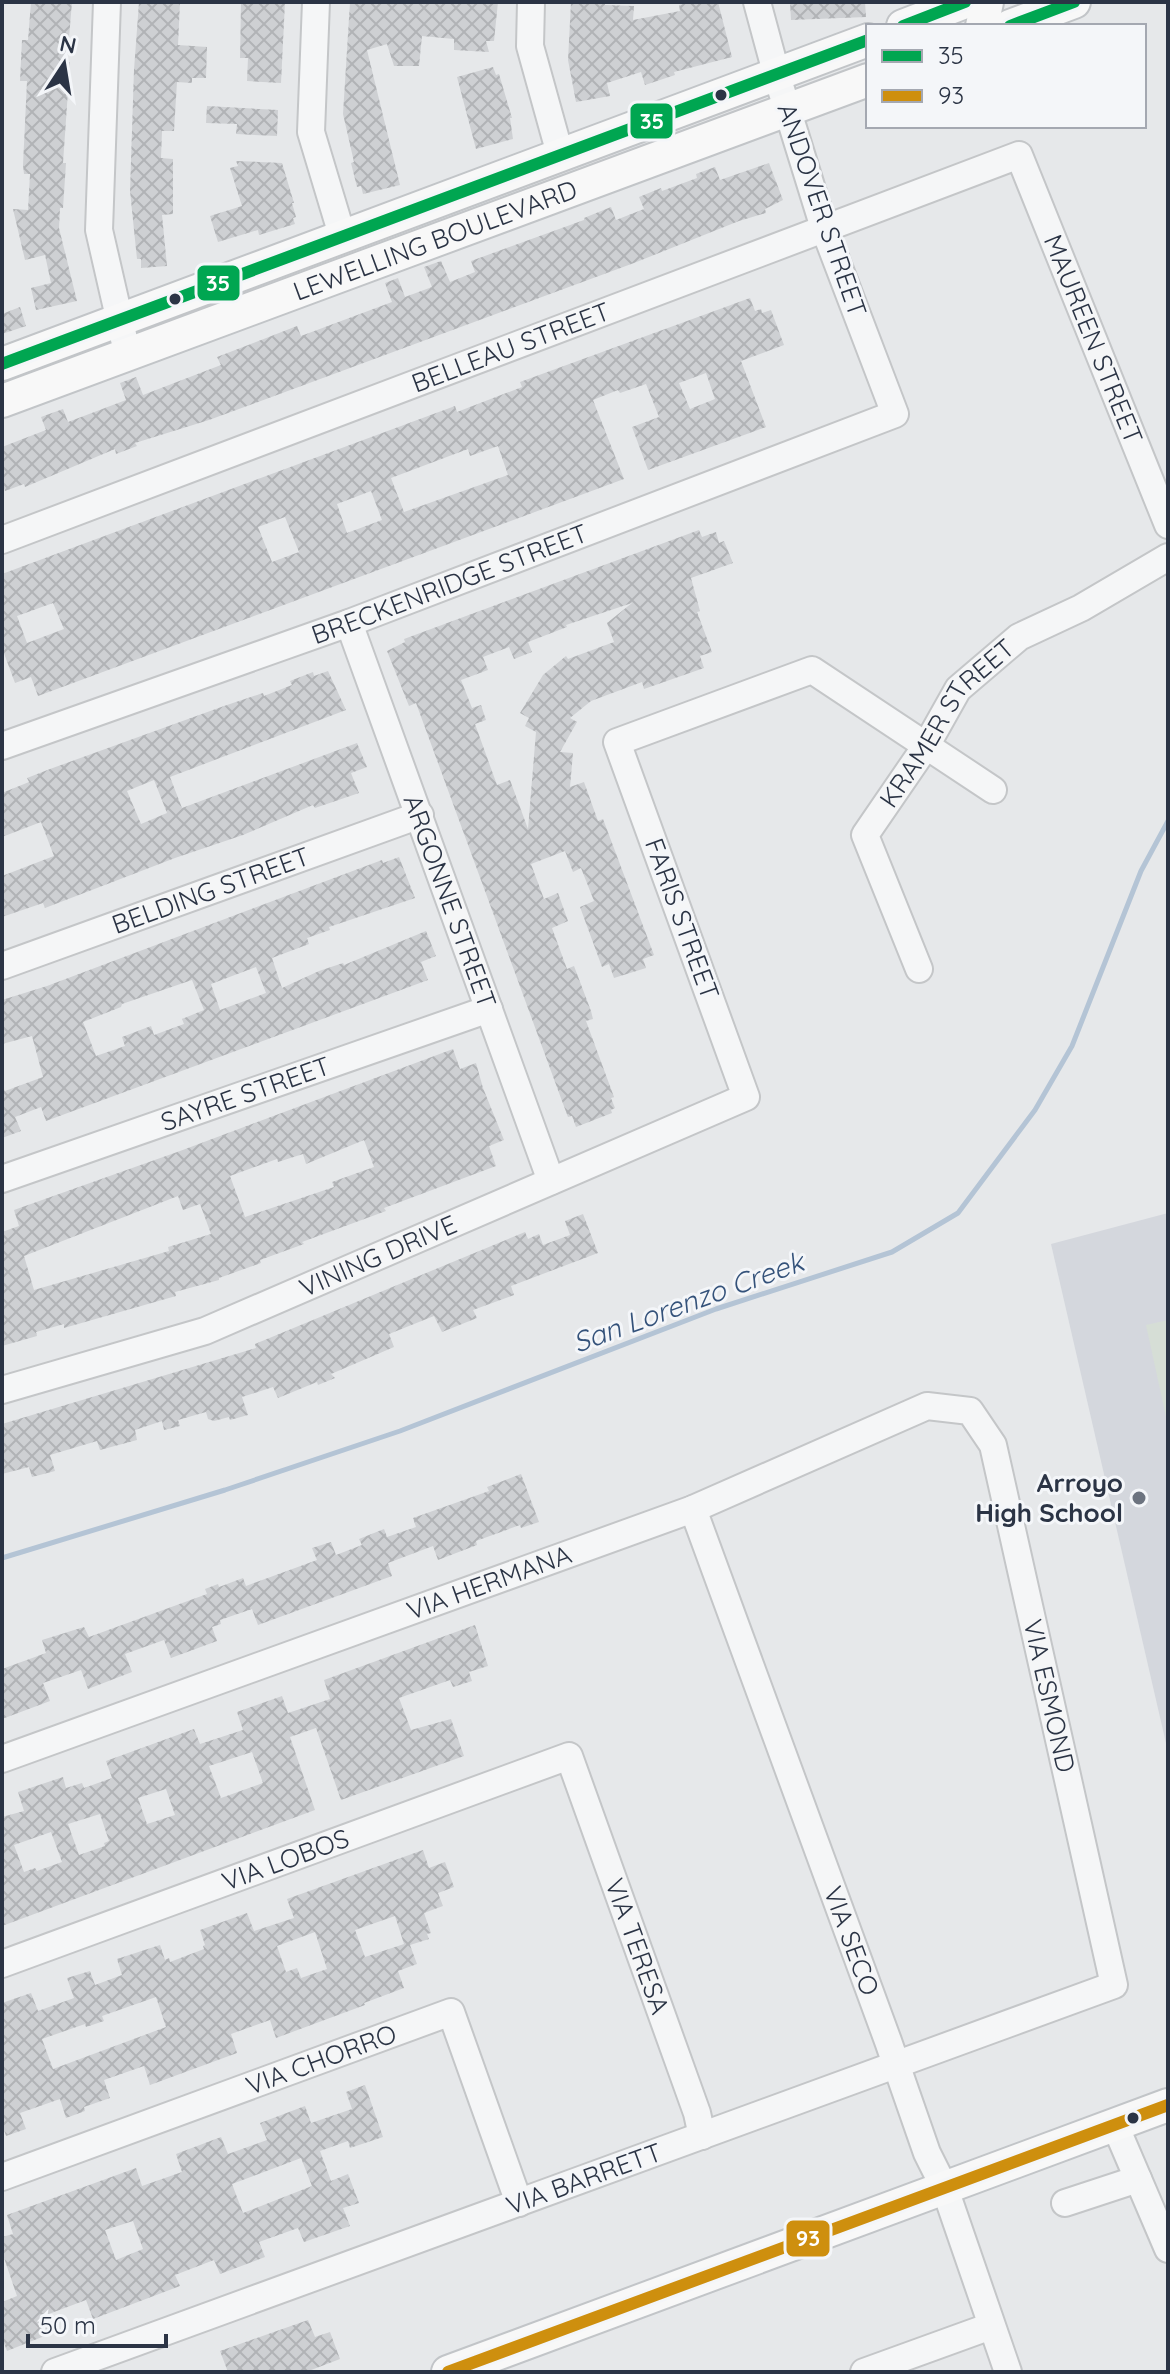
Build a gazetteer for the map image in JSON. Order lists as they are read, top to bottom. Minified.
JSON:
{"streets":{"main road":["LEWELLING BOULEVARD"],"street":["ANDOVER STREET","MAUREEN STREET","BELLEAU STREET","BRECKENRIDGE STREET","KRAMER STREET","BELDING STREET","ARGONNE STREET","FARIS STREET","SAYRE STREET","VINING DRIVE","VIA HERMANA","VIA ESMOND","VIA LOBOS","VIA SECO","VIA TERESA","VIA CHORRO","VIA BARRETT"]},"crossings":[["ANDOVER STREET","LEWELLING BOULEVARD"],["ANDOVER STREET","BELLEAU STREET"],["ANDOVER STREET","BRECKENRIDGE STREET"],["MAUREEN STREET","BELLEAU STREET"],["BRECKENRIDGE STREET","ARGONNE STREET"],["KRAMER STREET","FARIS STREET"],["BELDING STREET","ARGONNE STREET"],["ARGONNE STREET","SAYRE STREET"],["ARGONNE STREET","VINING DRIVE"],["FARIS STREET","VINING DRIVE"],["VIA HERMANA","VIA ESMOND"],["VIA HERMANA","VIA SECO"],["VIA ESMOND","VIA BARRETT"],["VIA LOBOS","VIA TERESA"],["VIA SECO","VIA BARRETT"],["VIA TERESA","VIA BARRETT"],["VIA CHORRO","VIA BARRETT"]],"water":["San Lorenzo Creek"],"places":["Arroyo High School"],"lines":["transit line 35","transit line 93"],"legend":["35","93"],"scale_bar":"50 m","north":"top"}
